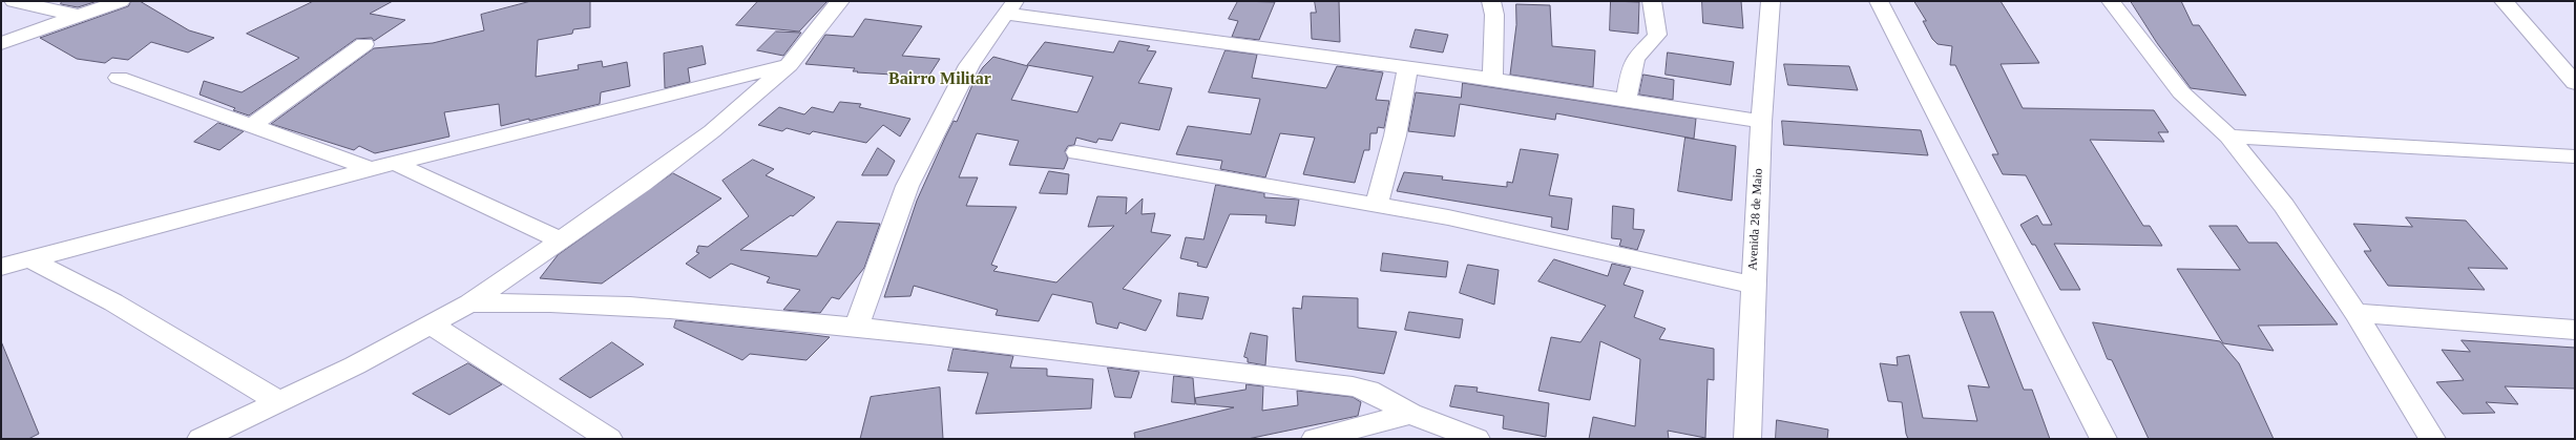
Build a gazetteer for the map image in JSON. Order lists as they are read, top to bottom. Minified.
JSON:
{"streets":{"street":["Avenida 28 de Maio"]},"districts":["Bairro Militar"]}
